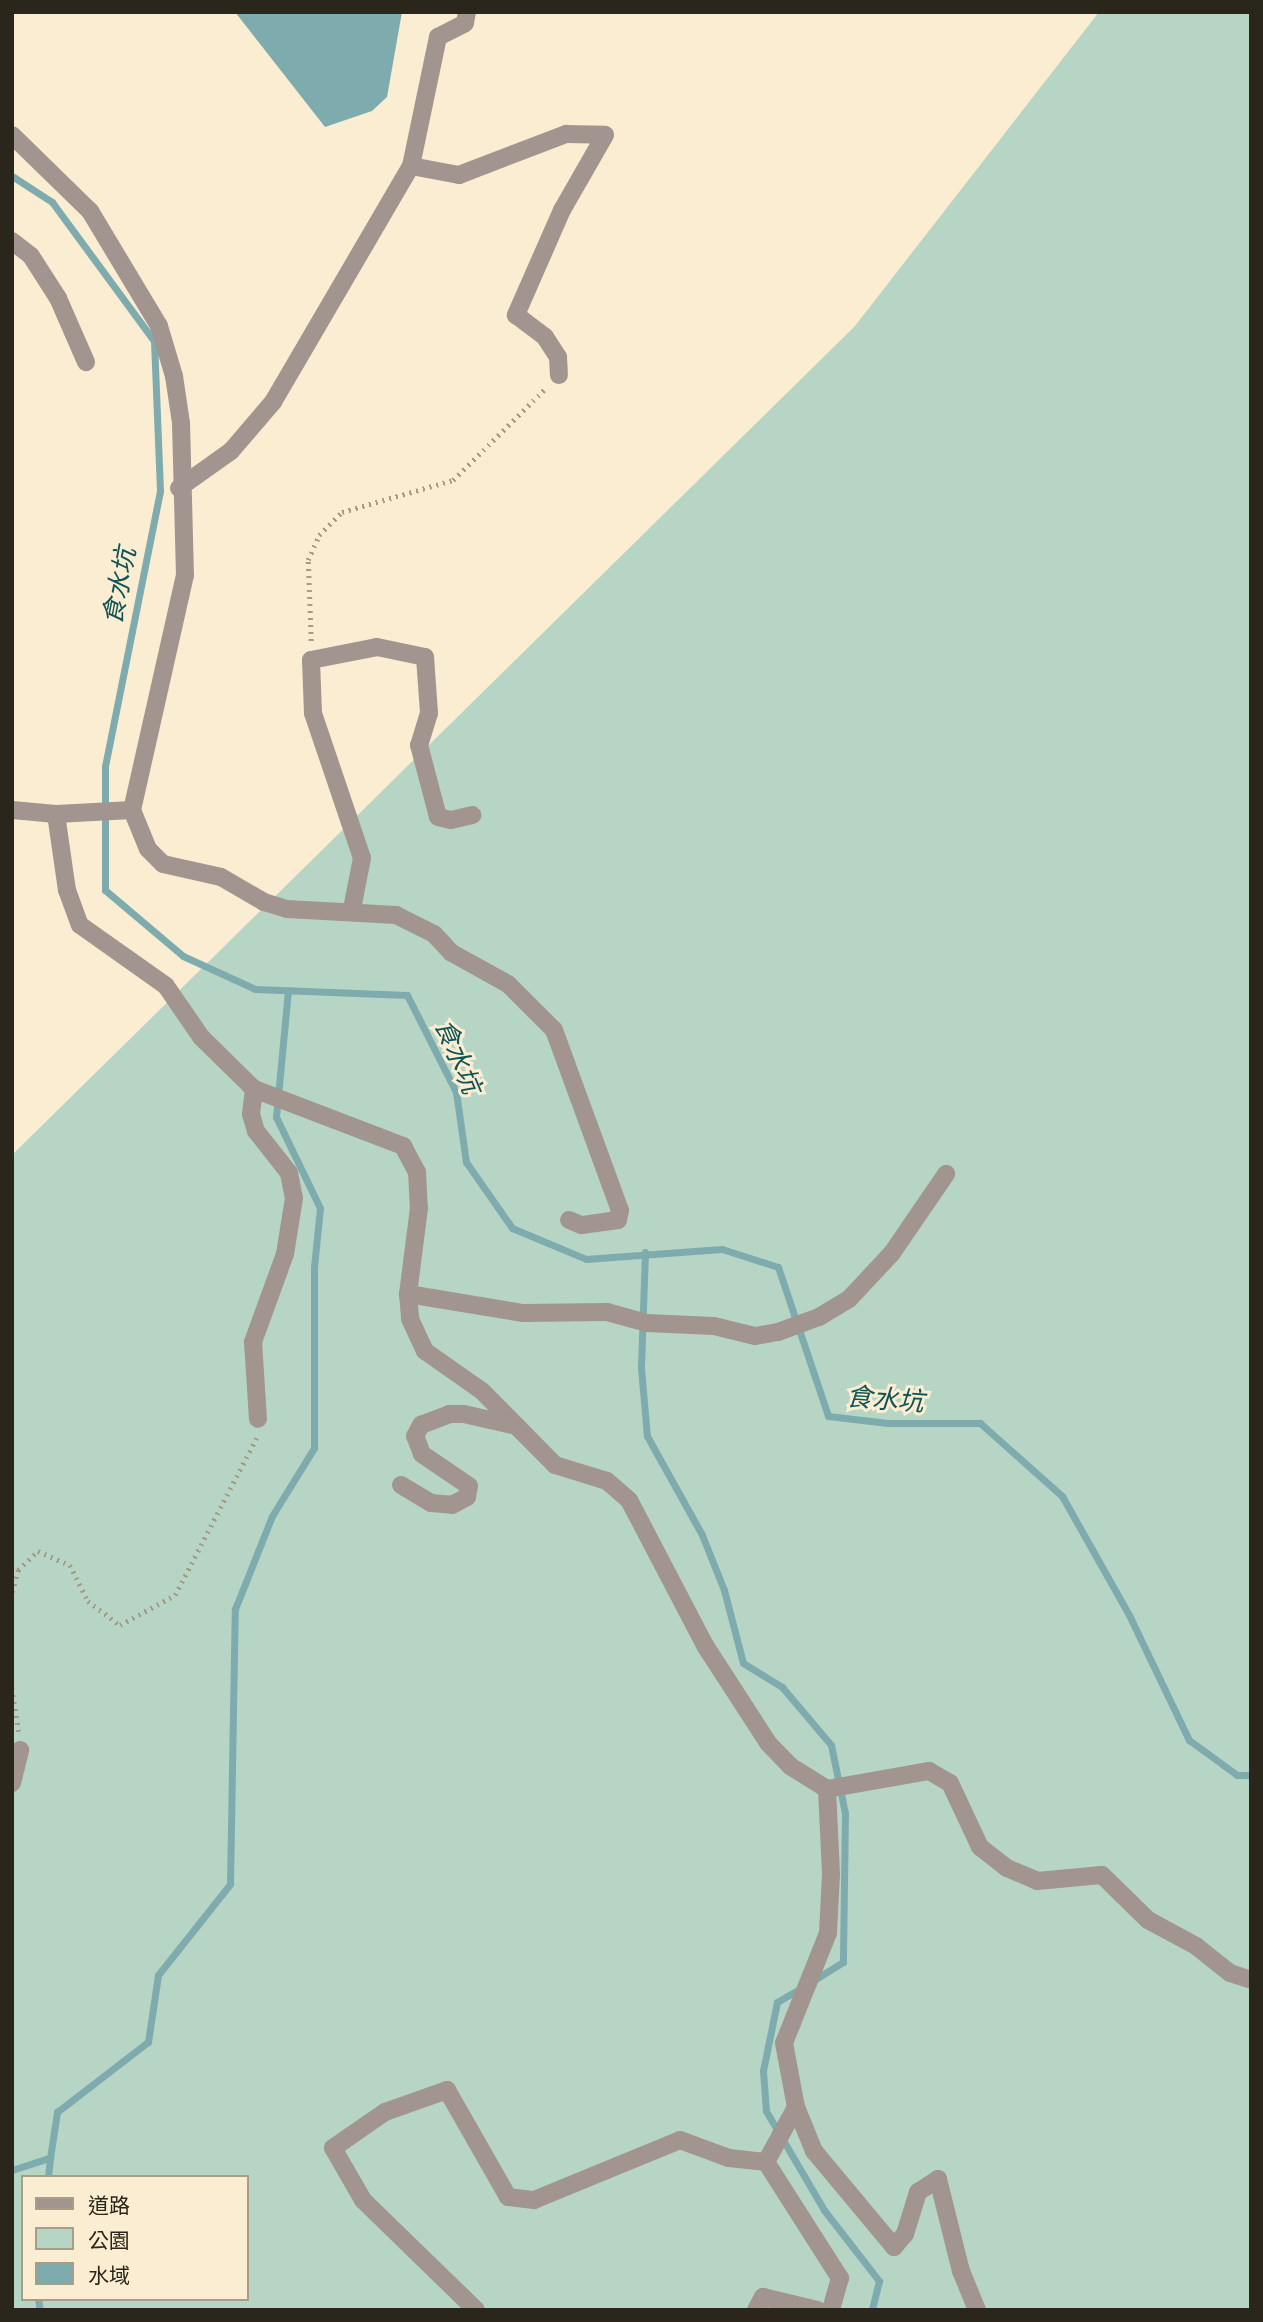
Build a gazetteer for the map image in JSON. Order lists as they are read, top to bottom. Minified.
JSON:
{"water":["食水坑"],"legend":["道路","公園","水域"]}
